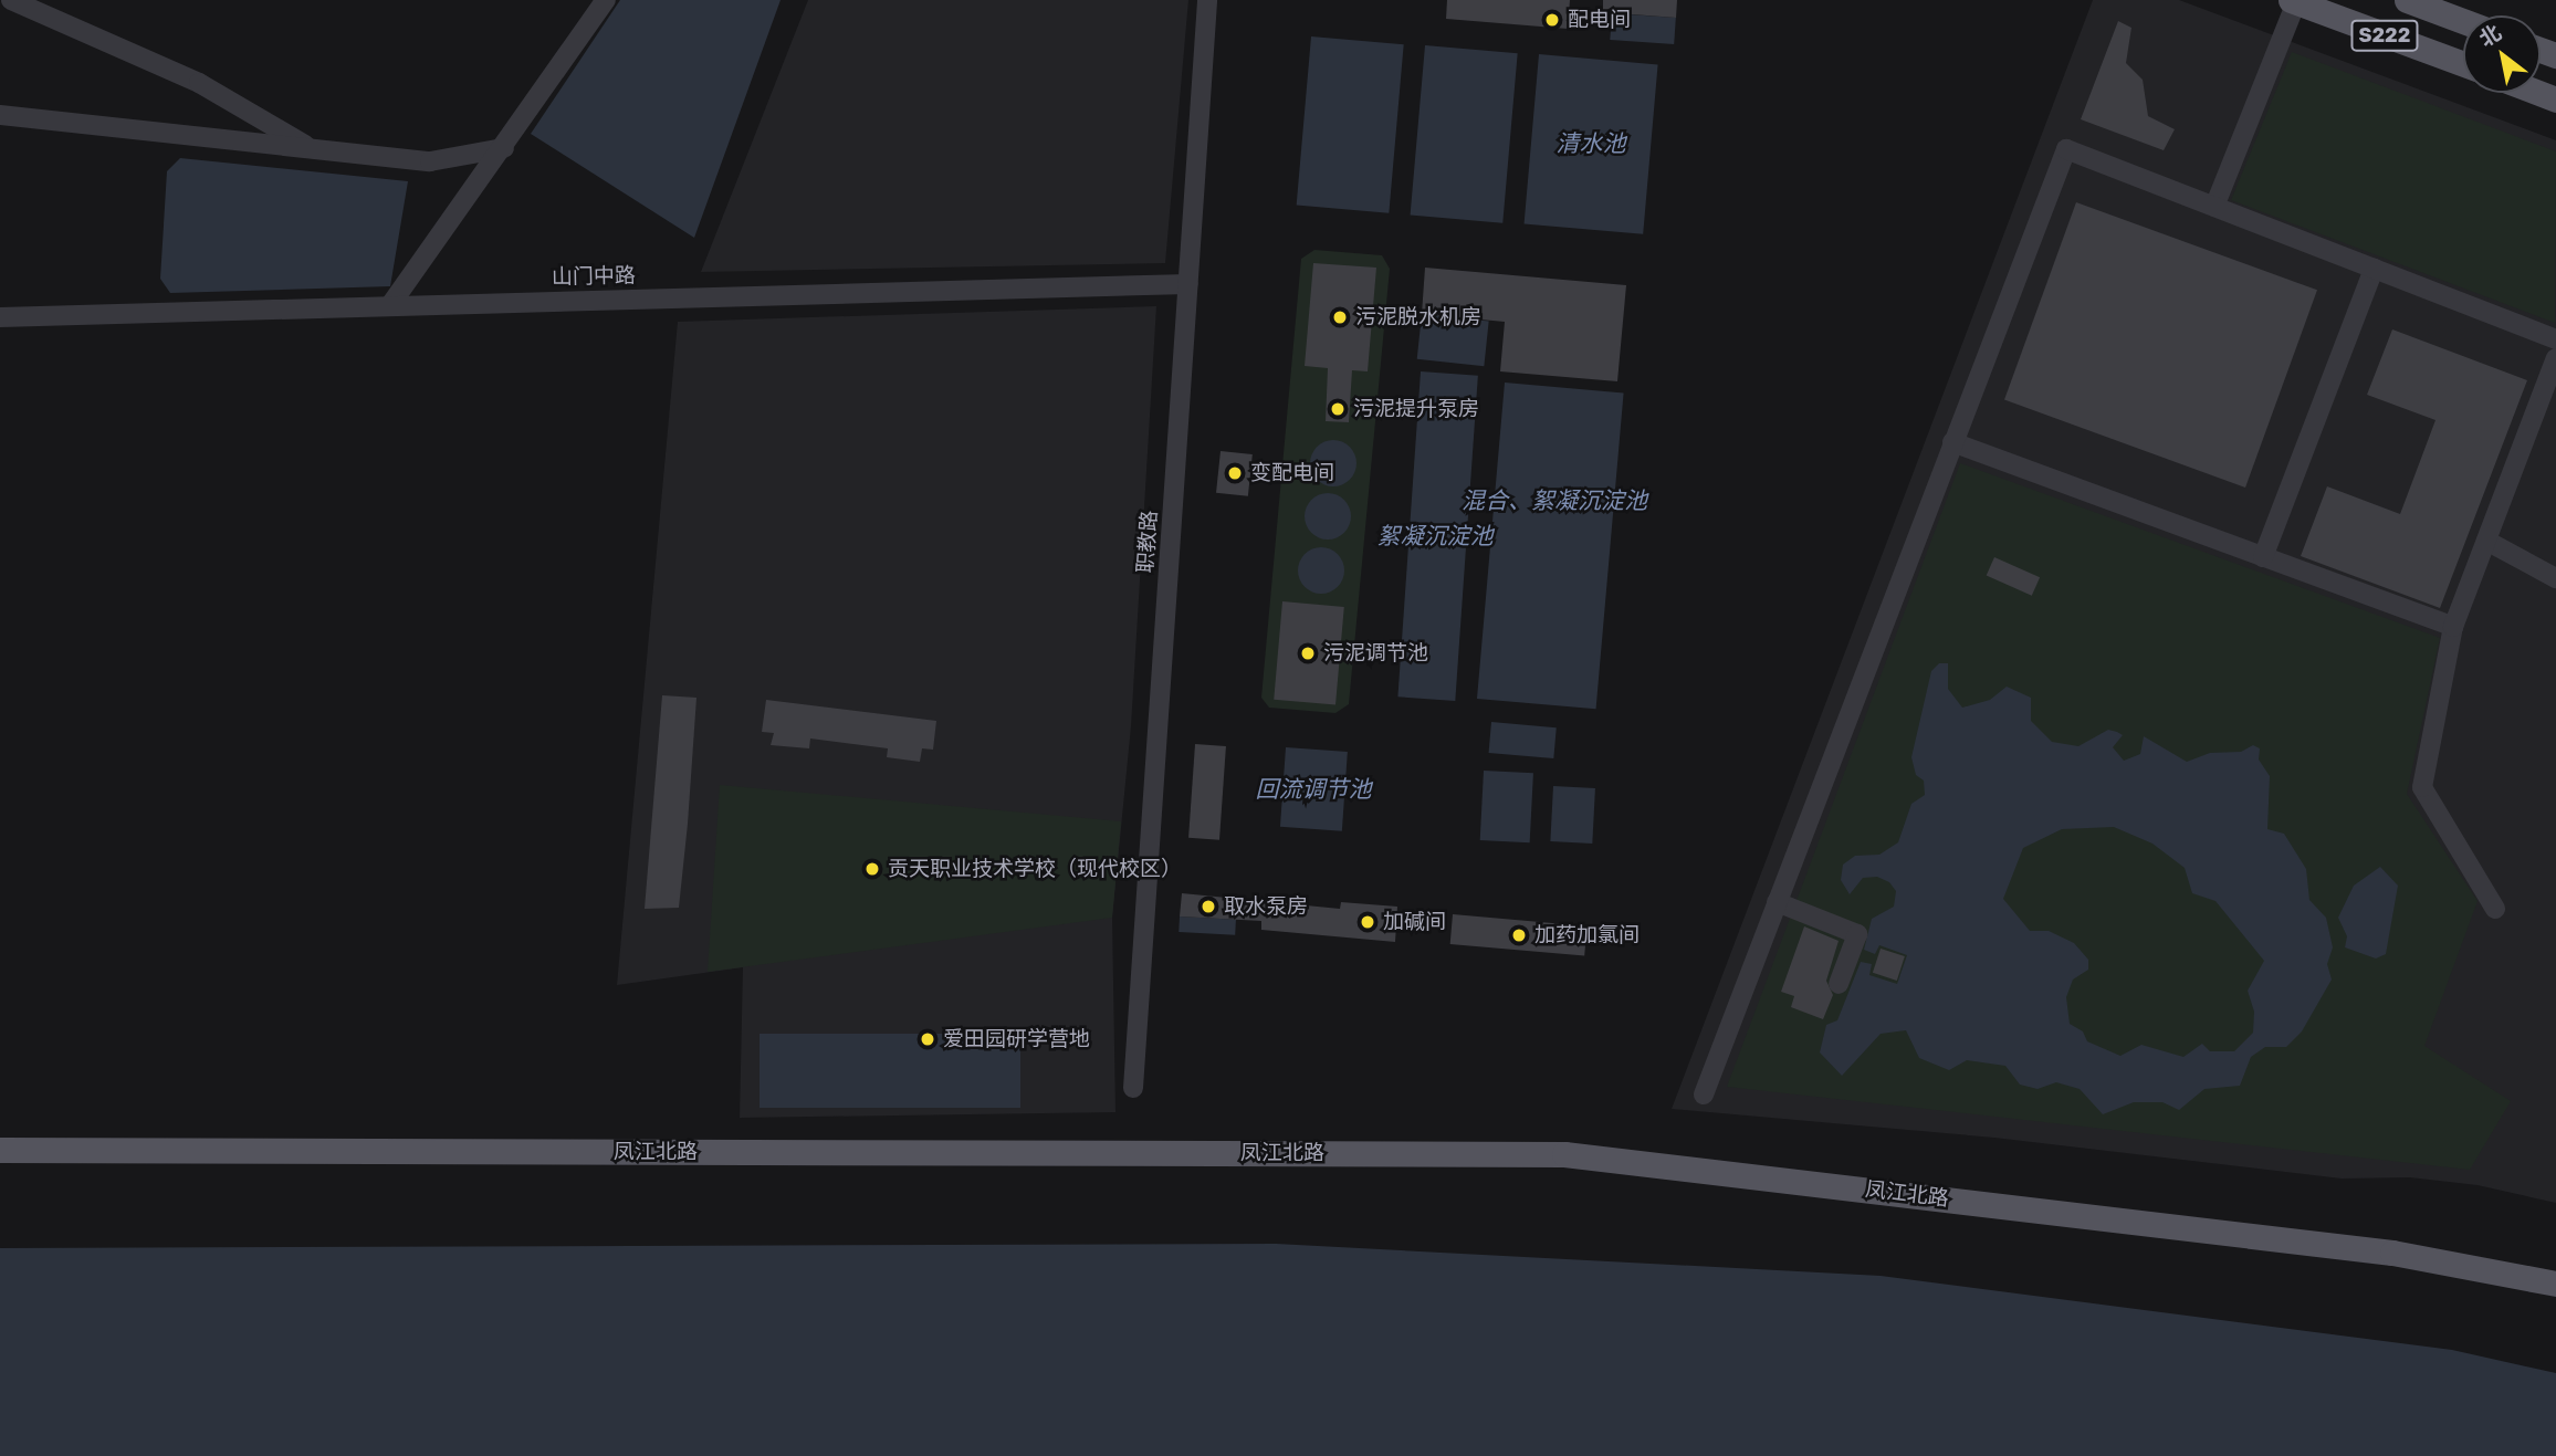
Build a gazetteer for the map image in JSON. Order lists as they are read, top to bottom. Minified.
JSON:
{"streets":{"main road":["S222","凤江北路"],"street":["山门中路","职教路"]},"crossings":[["山门中路","职教路"]],"water":["清水池","混合、絮凝沉淀池","絮凝沉淀池","回流调节池"],"places":["配电间","污泥脱水机房","污泥提升泵房","变配电间","污泥调节池","贡天职业技术学校（现代校区）","取水泵房","加碱间","加药加氯间","爱田园研学营地"],"north":"top left"}
